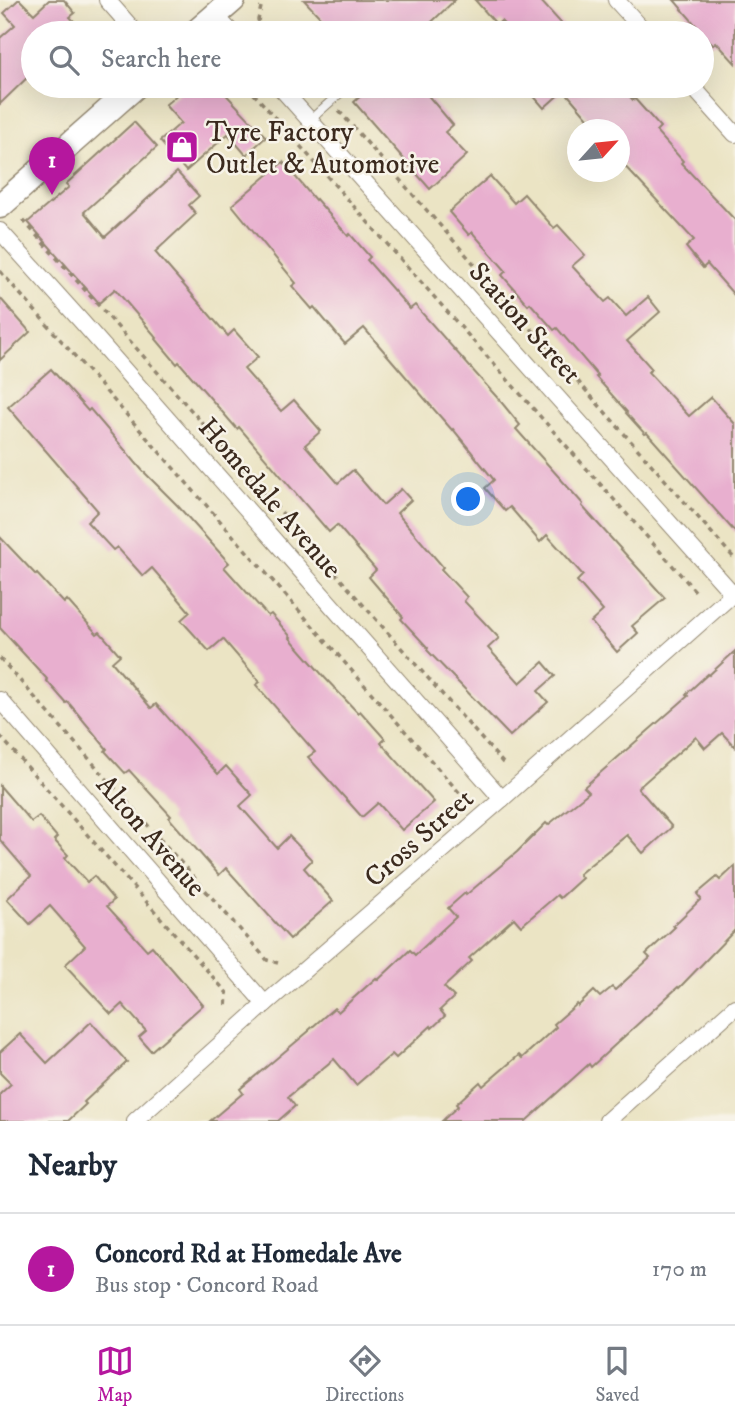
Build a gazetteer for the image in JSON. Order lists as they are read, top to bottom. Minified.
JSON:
{"streets":{"street":["Station Street","Homedale Avenue","Alton Avenue","Cross Street"]},"crossings":[["Station Street","Cross Street"],["Homedale Avenue","Cross Street"],["Alton Avenue","Cross Street"]],"places":{"shop":["Tyre Factory Outlet & Automotive"]},"north":"top right","page":{"search":"Search here","pins":"1","heading":"Nearby","list":[{"mark":"1","name":"Concord Rd at Homedale Ave","note":"Bus stop · Concord Road","value":"170 m"}],"nav":["Map","Directions","Saved"]}}
